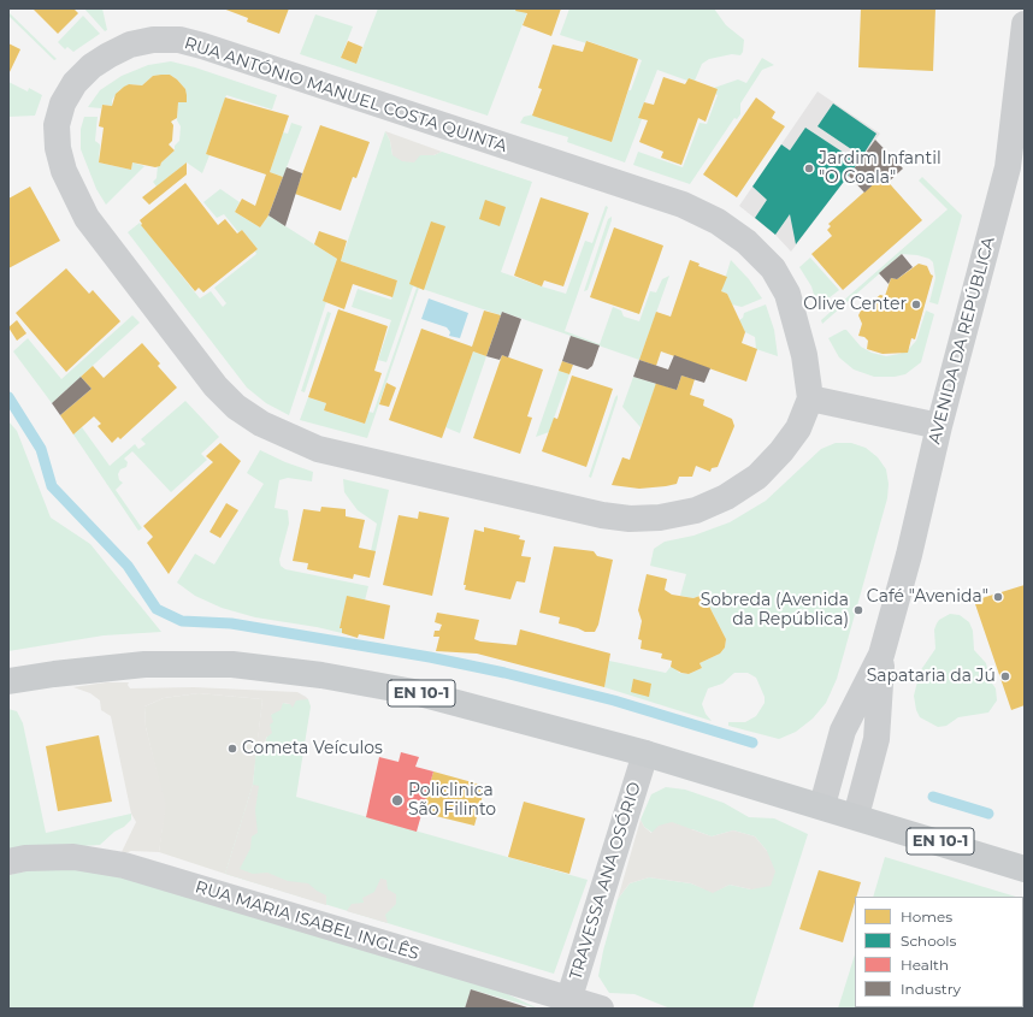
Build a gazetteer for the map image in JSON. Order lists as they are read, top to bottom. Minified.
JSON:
{"streets":{"main road":["EN 10-1"],"street":["RUA ANTÓNIO MANUEL COSTA QUINTA","AVENIDA DA REPÚBLICA","TRAVESSA ANA OSÓRIO","RUA MARIA ISABEL INGLÊS"]},"crossings":[["AVENIDA DA REPÚBLICA","EN 10-1"],["EN 10-1","TRAVESSA ANA OSÓRIO"],["TRAVESSA ANA OSÓRIO","RUA MARIA ISABEL INGLÊS"]],"places":["Jardim Infantil \"O Coala\"","Olive Center","Café \"Avenida\"","Sobreda (Avenida da República)","Sapataria da Jú","Cometa Veículos","Policlinica São Filinto"],"legend":["Homes","Schools","Health","Industry"]}
